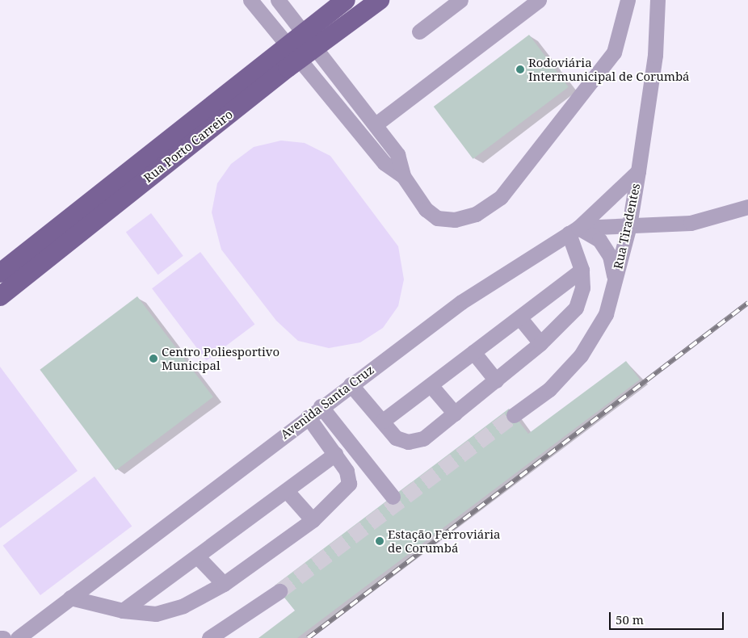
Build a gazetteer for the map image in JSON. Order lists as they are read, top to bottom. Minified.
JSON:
{"streets":{"main road":["Rua Porto Carreiro"],"street":["Rua Tiradentes","Avenida Santa Cruz"]},"crossings":[["Rua Tiradentes","Avenida Santa Cruz"]],"places":["Rodoviária Intermunicipal de Corumbá","Centro Poliesportivo Municipal","Estação Ferroviária de Corumbá"],"scale_bar":"50 m"}
